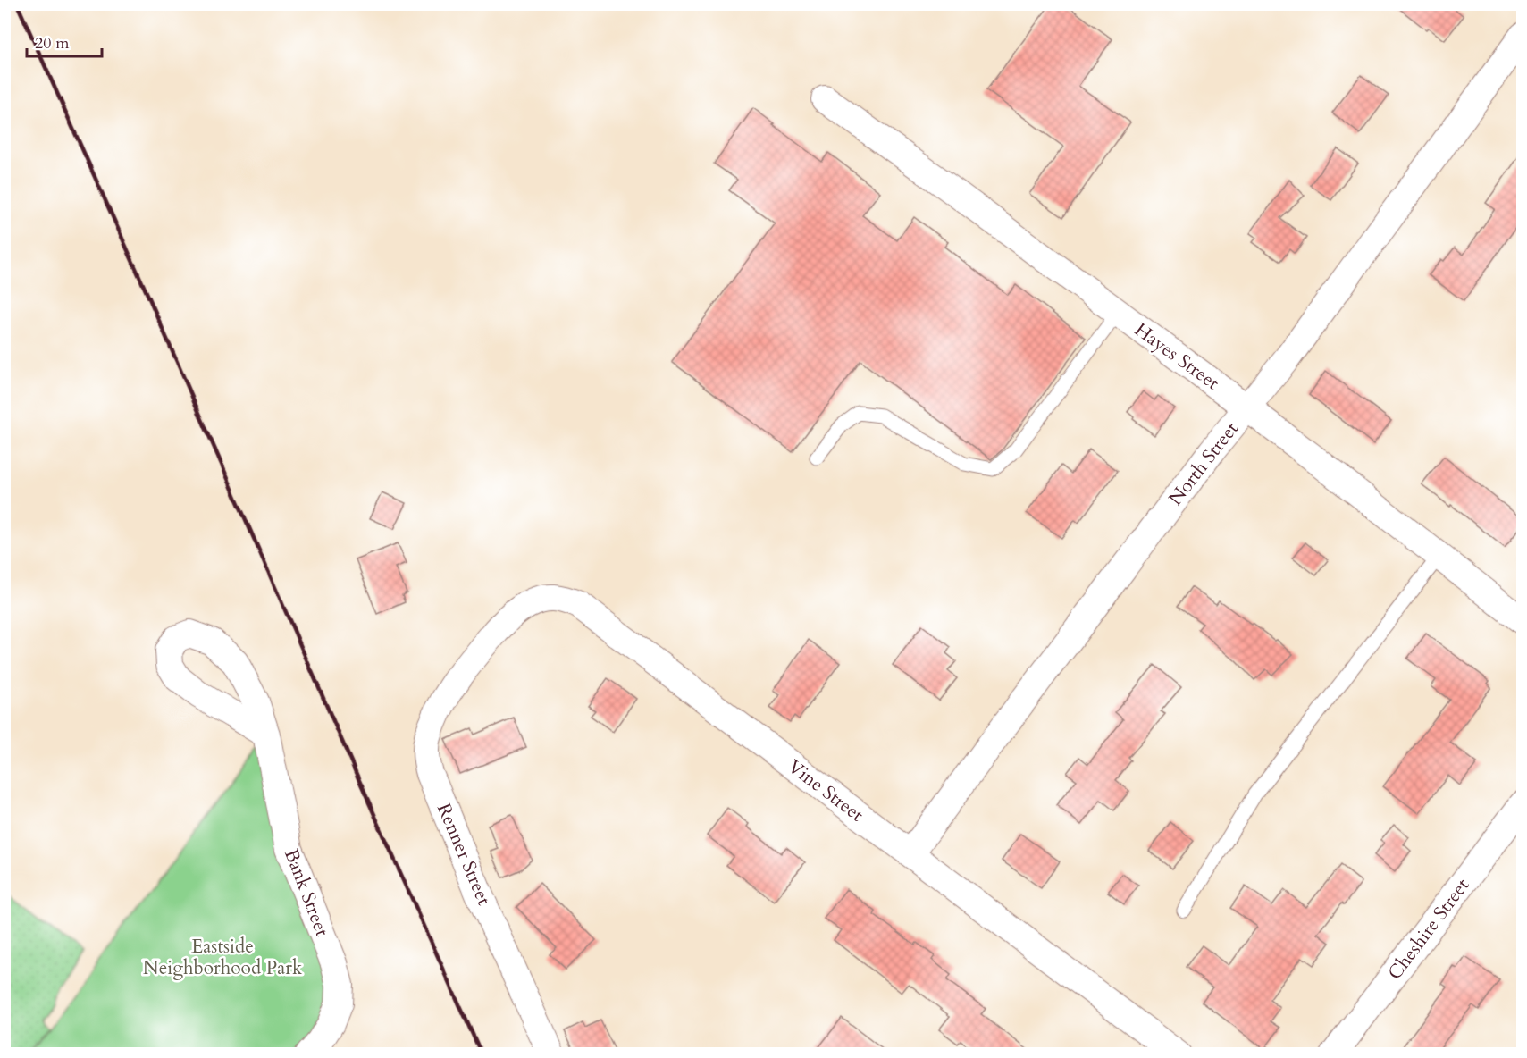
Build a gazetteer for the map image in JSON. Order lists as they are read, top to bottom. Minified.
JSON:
{"streets":{"street":["Hayes Street","North Street","Vine Street","Renner Street","Bank Street","Cheshire Street"]},"crossings":[["Hayes Street","North Street"],["North Street","Vine Street"],["Vine Street","Renner Street"]],"parks":["Eastside Neighborhood Park"],"scale_bar":"20 m"}
